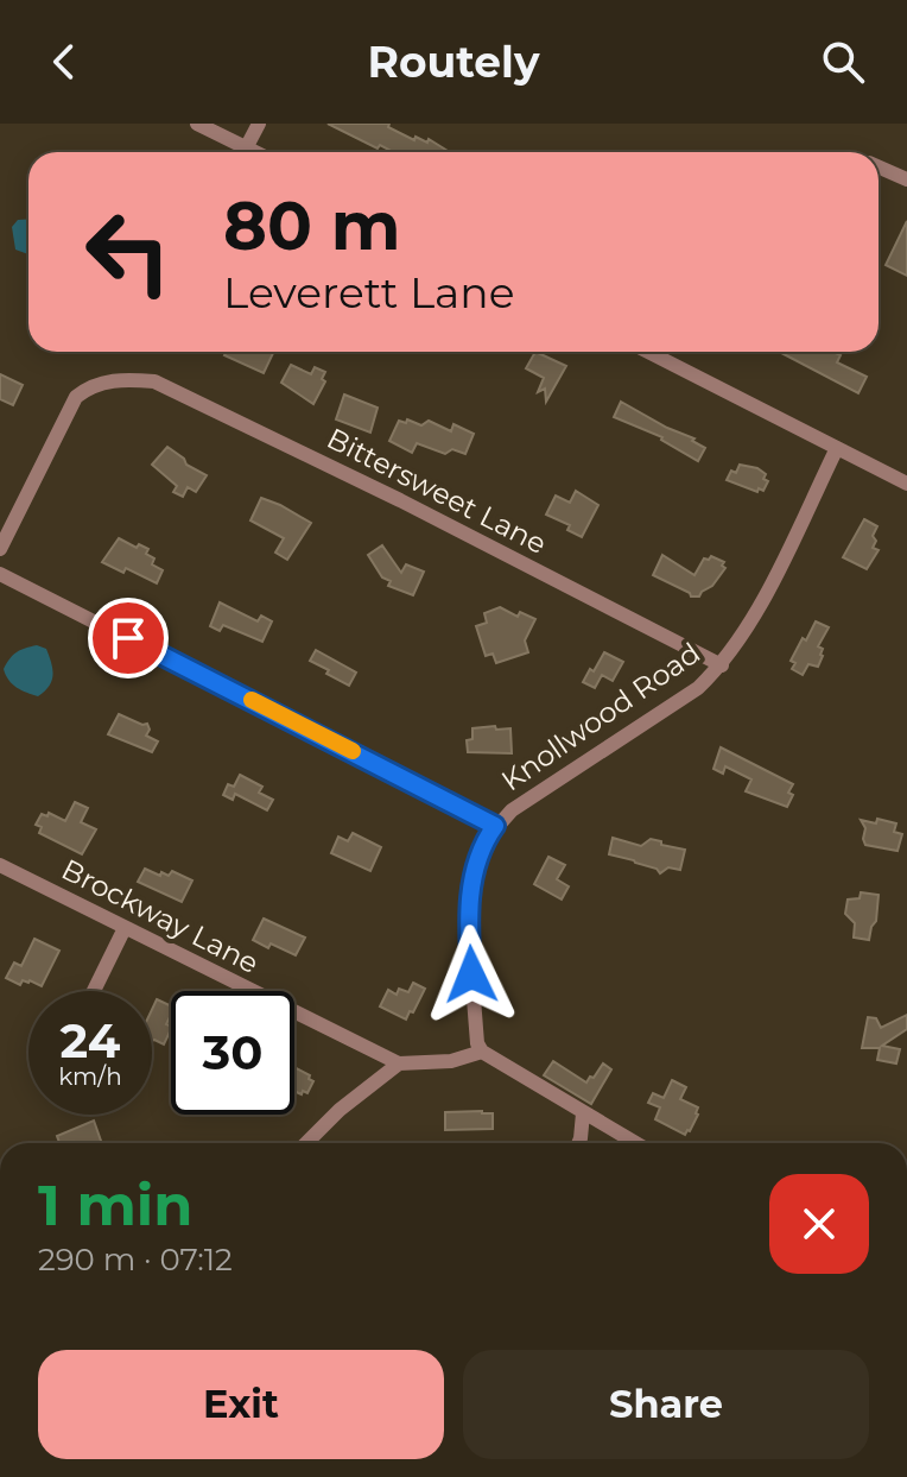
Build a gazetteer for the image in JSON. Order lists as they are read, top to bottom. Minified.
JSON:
{"streets":{"street":["Bittersweet Lane","Knollwood Road","Brockway Lane"]},"crossings":[["Bittersweet Lane","Knollwood Road"]],"page":{"header":"Routely","turn":["80 m","Leverett Lane"],"speed":"24 km/h","limit":"30","heading":["1 min","290 m · 07:12"],"buttons":["Exit","Share"]}}
